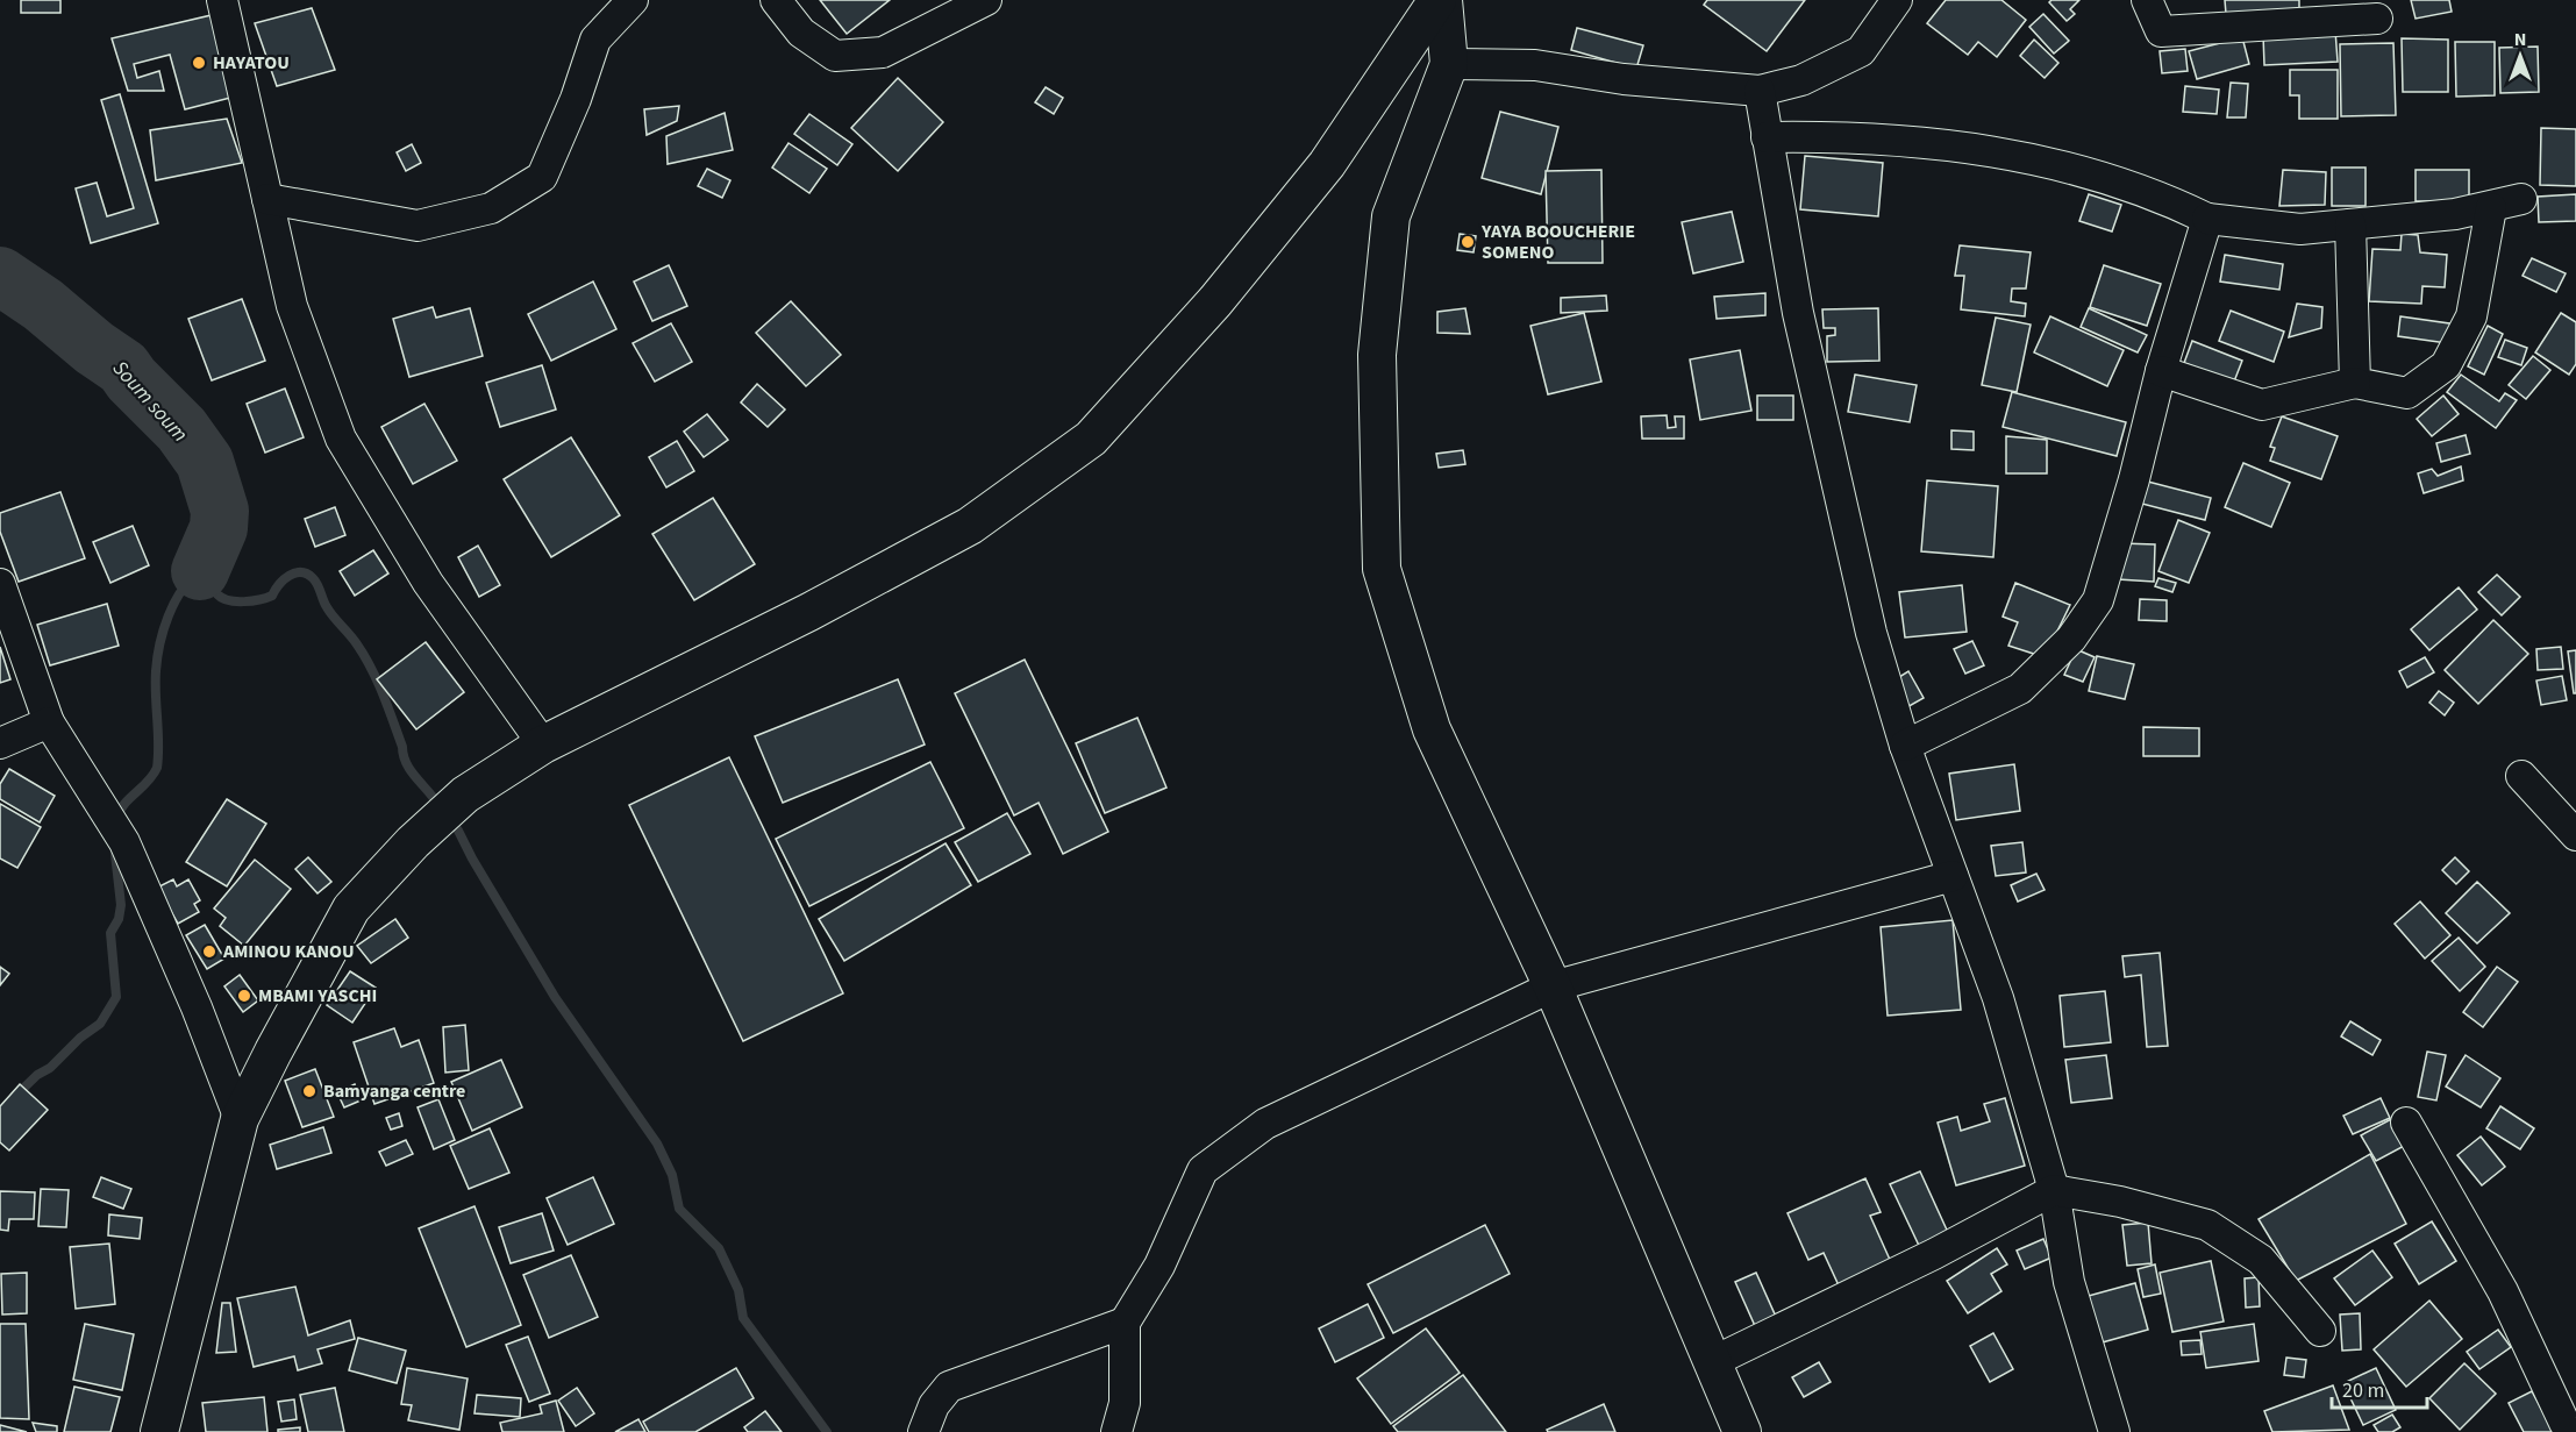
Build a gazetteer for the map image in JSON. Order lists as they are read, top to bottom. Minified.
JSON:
{"water":["Soum soum"],"places":["HAYATOU","YAYA BOOUCHERIE SOMENO","AMINOU KANOU","MBAMI YASCHI","Bamyanga centre"],"scale_bar":"20 m","north":"top"}
